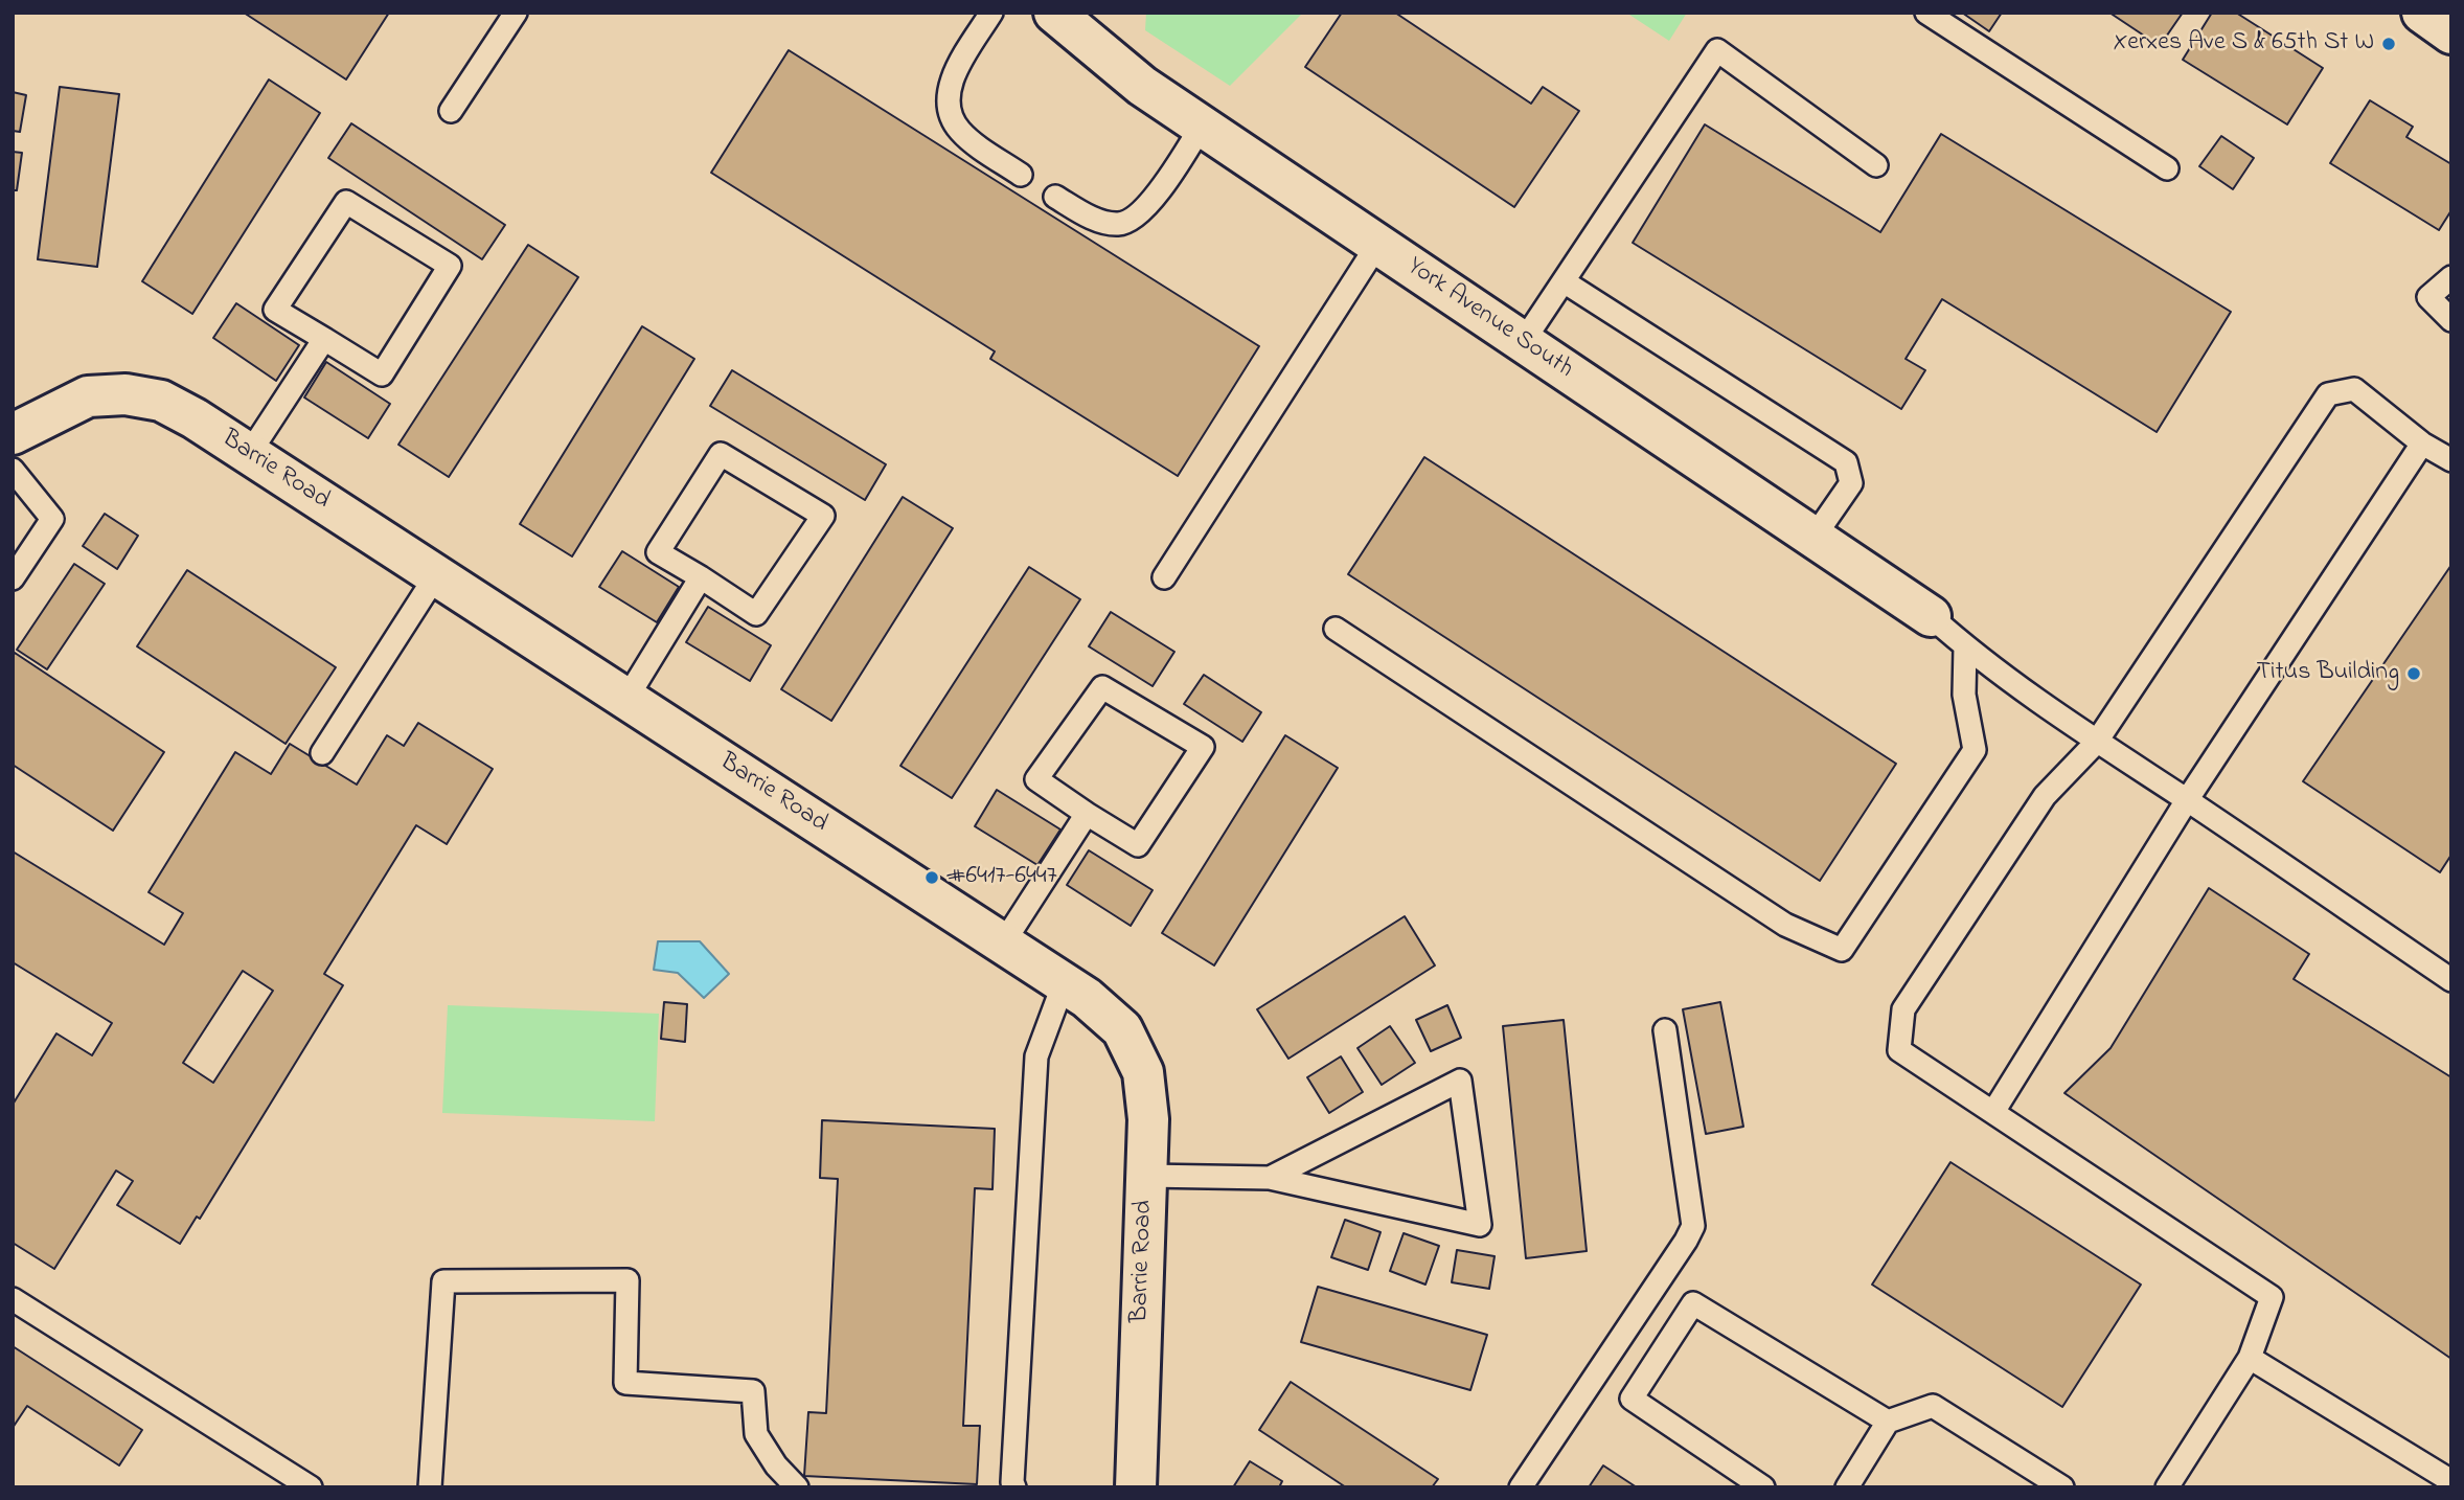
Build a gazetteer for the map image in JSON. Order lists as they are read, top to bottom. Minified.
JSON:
{"streets":{"street":["York Avenue South","Barrie Road"]},"places":["Xerxes Ave S & 65th St W","Titus Building","#6417-6447"]}
